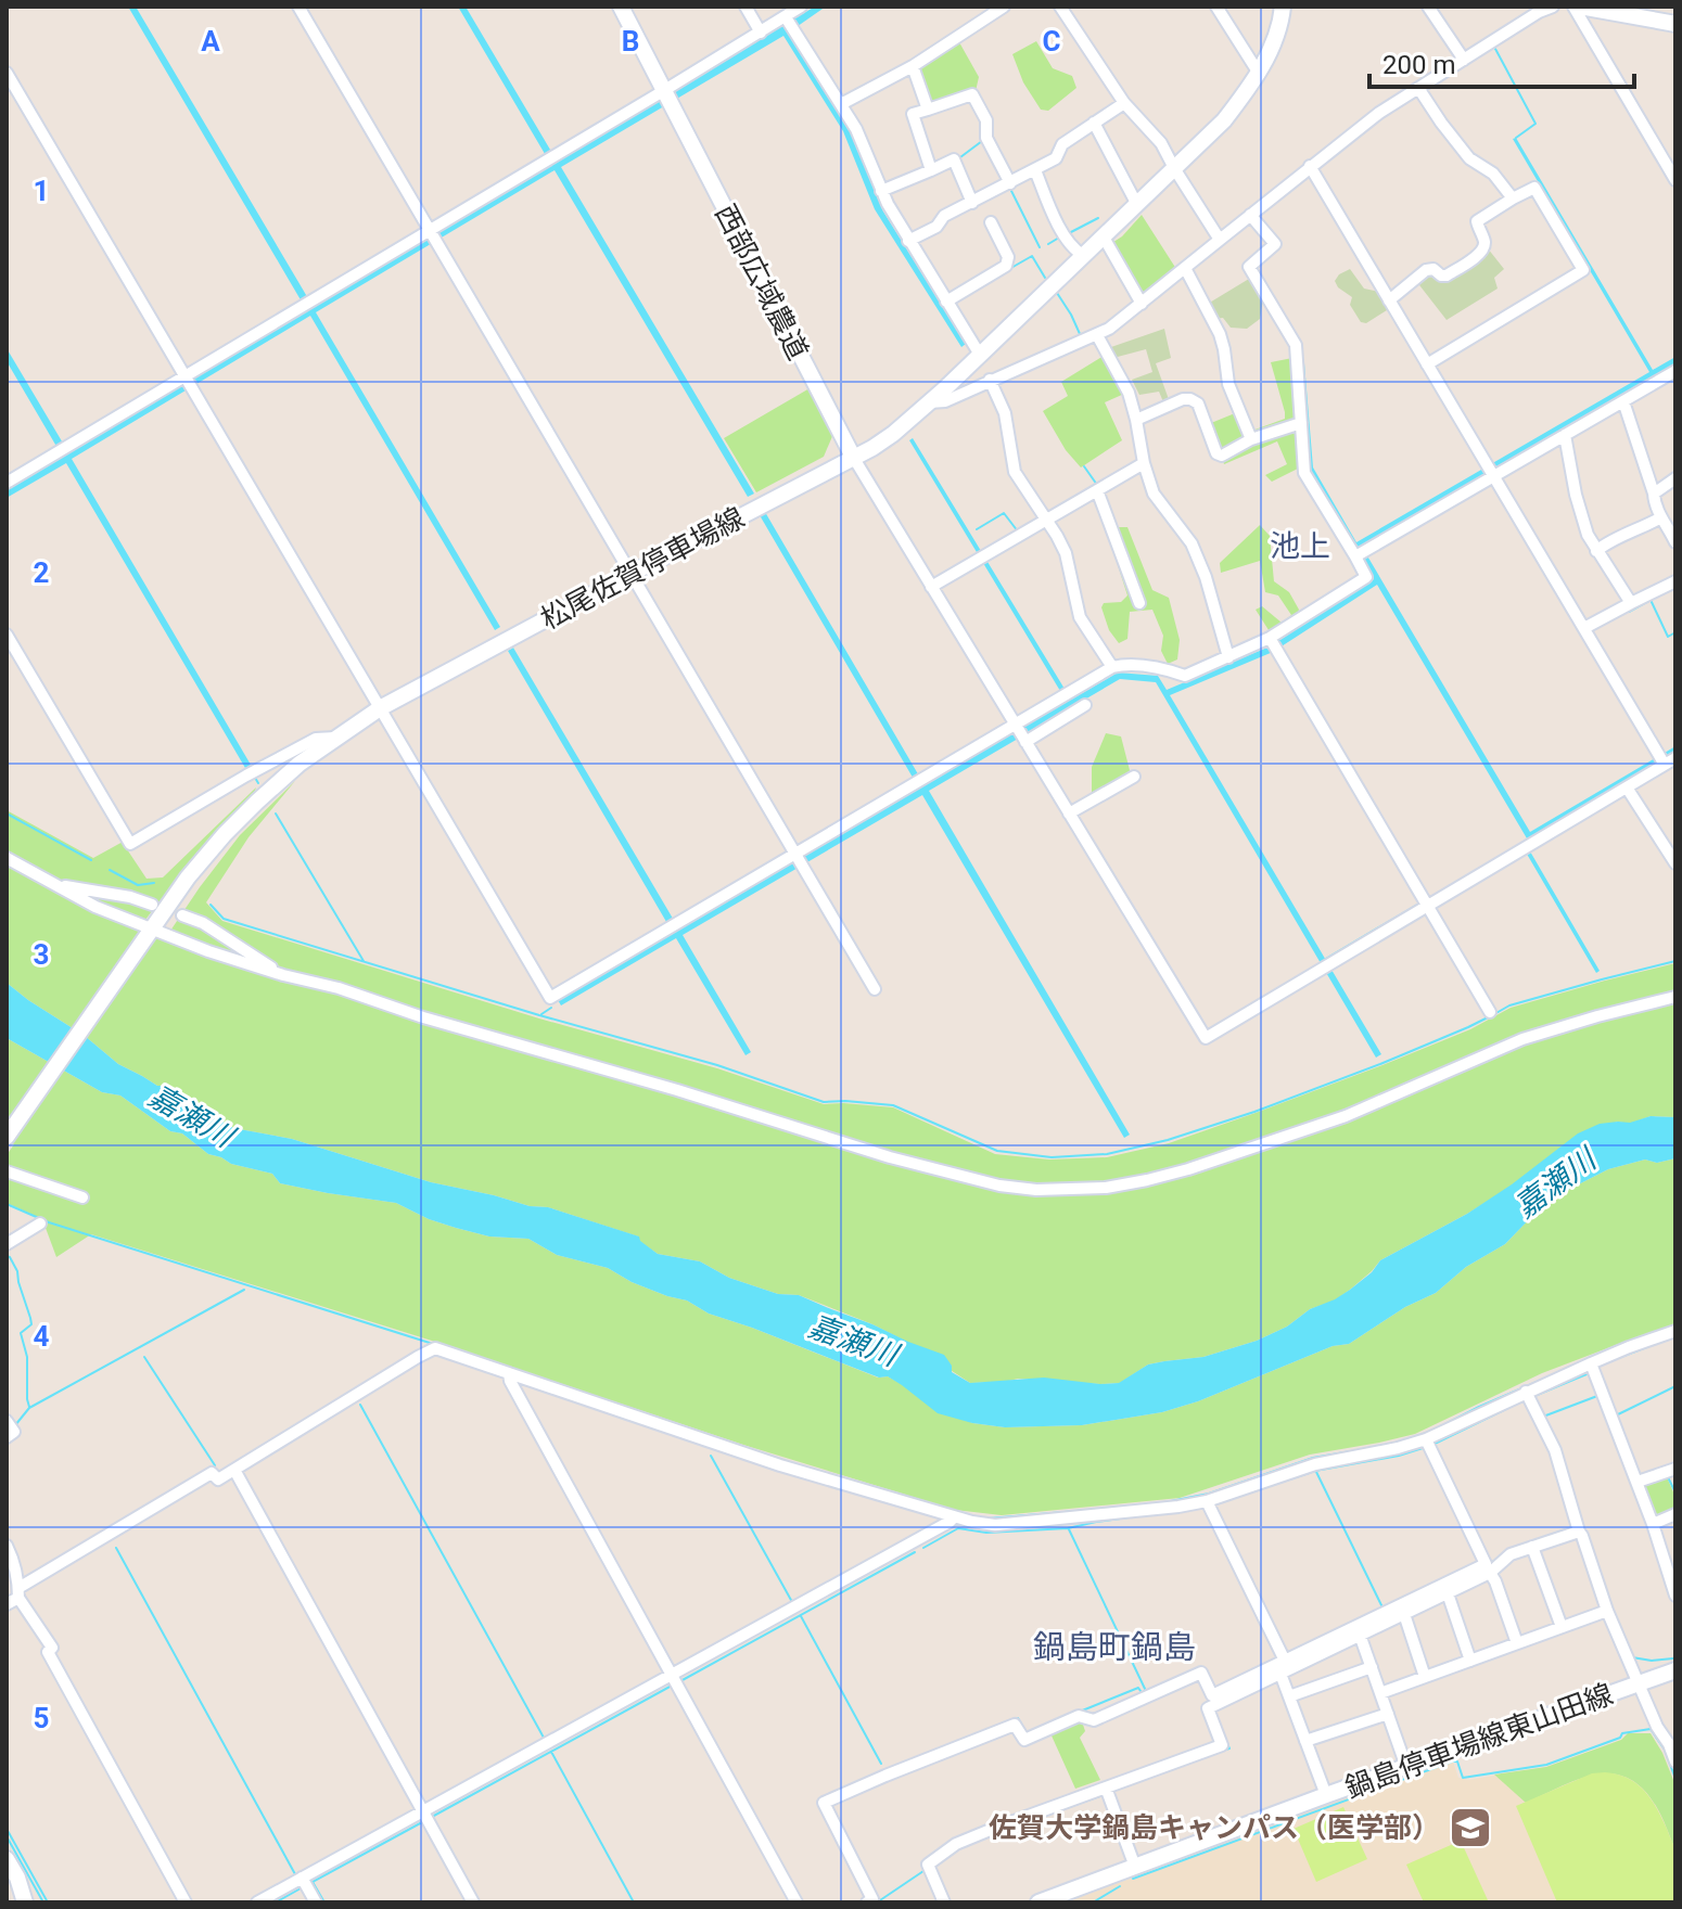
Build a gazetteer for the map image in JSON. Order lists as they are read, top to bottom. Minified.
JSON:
{"streets":{"main road":["西部広域農道","松尾佐賀停車場線","鍋島停車場線東山田線"]},"crossings":[["西部広域農道","松尾佐賀停車場線"]],"districts":["池上","鍋島町鍋島"],"water":["嘉瀬川"],"places":{"school or university":["佐賀大学鍋島キャンパス（医学部）"]},"scale_bar":"200 m","grid":{"columns":["A","B","C"],"rows":["1","2","3","4","5"]}}
